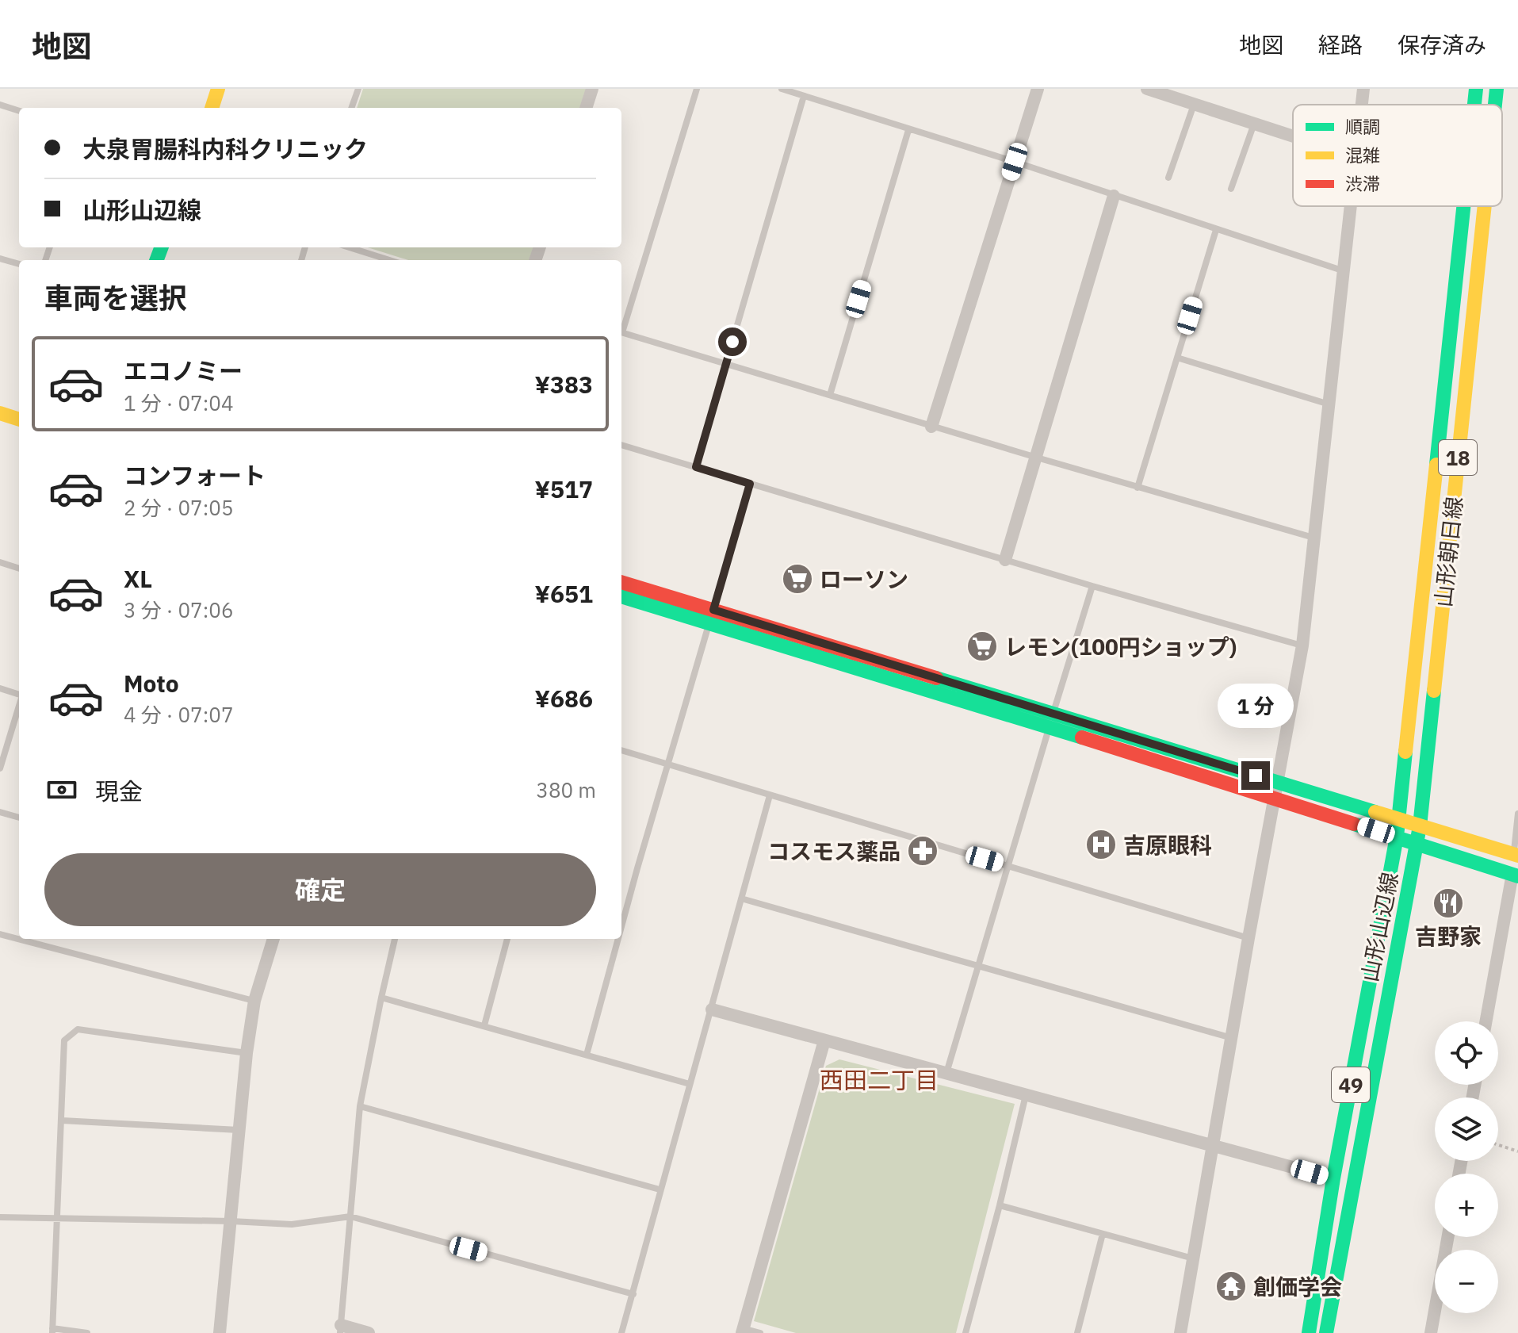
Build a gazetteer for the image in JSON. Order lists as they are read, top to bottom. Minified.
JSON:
{"streets":{"main road":["18","山形朝日線","山形山辺線","49"]},"crossings":[["山形朝日線","山形山辺線"]],"districts":["西田二丁目"],"places":{"supermarket":["ローソン","レモン(100円ショップ)"],"hospital":["吉原眼科"],"pharmacy":["コスモス薬品"],"restaurant":["吉野家"],"temple":["創価学会"]},"legend":["順調","混雑","渋滞"],"page":{"header":"地図","nav":["地図","経路","保存済み"],"banner":["大泉胃腸科内科クリニック","山形山辺線"],"heading":"車両を選択","list":[{"name":"エコノミー","note":"1 分 · 07:04","value":"¥383"},{"name":"コンフォート","note":"2 分 · 07:05","value":"¥517"},{"name":"XL","note":"3 分 · 07:06","value":"¥651"},{"name":"Moto","note":"4 分 · 07:07","value":"¥686"}],"bubble":"1 分","pay":["現金","380 m"],"buttons":"確定","map_buttons":["+","−"]}}
